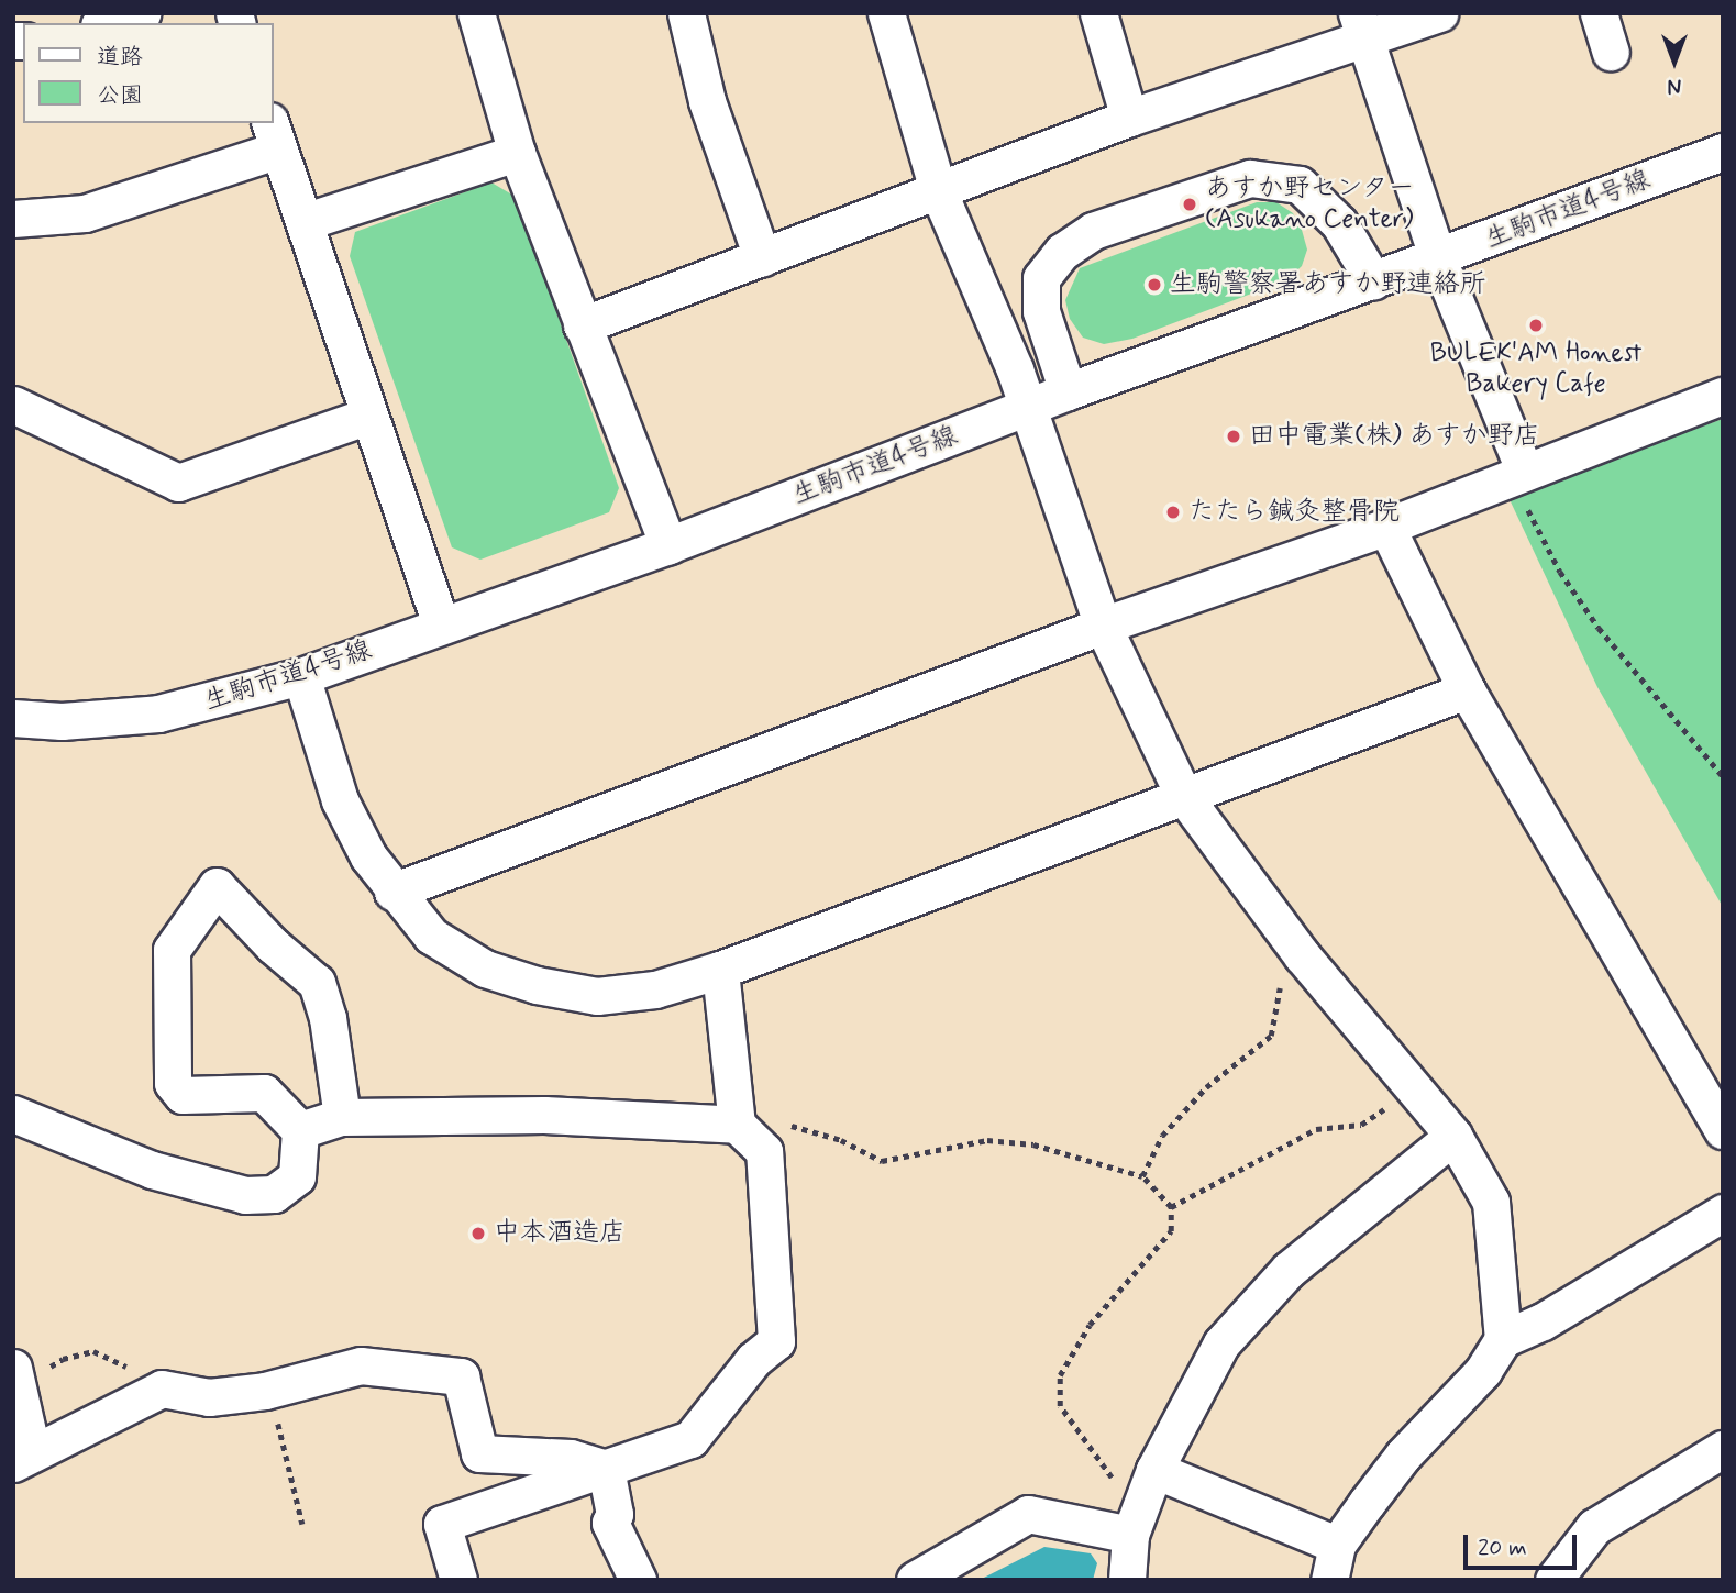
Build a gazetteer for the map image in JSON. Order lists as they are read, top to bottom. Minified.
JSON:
{"streets":{"street":["生駒市道4号線"]},"places":["あすか野センター (Asukano Center)","生駒警察署あすか野連絡所","BULEK'AM Honest Bakery Cafe","田中電業(株) あすか野店","たたら鍼灸整骨院","中本酒造店"],"legend":["道路","公園"],"scale_bar":"20 m","north":"bottom"}
